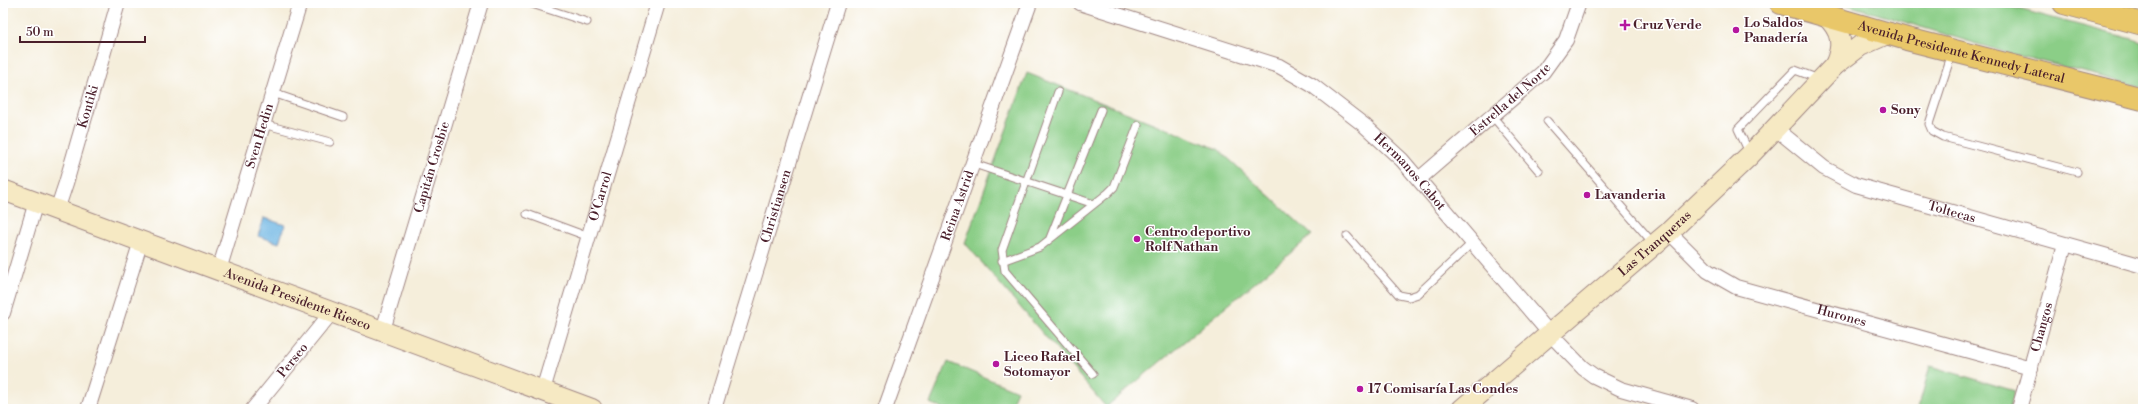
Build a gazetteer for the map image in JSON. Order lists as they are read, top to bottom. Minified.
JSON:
{"streets":{"main road":["Avenida Presidente Kennedy Lateral","Las Tranqueras","Avenida Presidente Riesco"],"street":["Estrella del Norte","Kontiki","Sven Hedin","Capitán Crosbie","Hermanos Cabot","O'Carrol","Christiansen","Reina Astrid","Toltecas","Hurones","Changos","Perseo"]},"crossings":[["Avenida Presidente Kennedy Lateral","Las Tranqueras"],["Estrella del Norte","Hermanos Cabot"],["Kontiki","Avenida Presidente Riesco"],["Sven Hedin","Avenida Presidente Riesco"],["Capitán Crosbie","Avenida Presidente Riesco"],["Hermanos Cabot","Las Tranqueras"],["O'Carrol","Avenida Presidente Riesco"],["Toltecas","Las Tranqueras"],["Toltecas","Changos"],["Las Tranqueras","Hurones"],["Avenida Presidente Riesco","Perseo"],["Hurones","Changos"]],"places":{"health":["Cruz Verde"],"other":["Lo Saldos Panadería","Sony","Lavanderia","Centro deportivo Rolf Nathan","Liceo Rafael Sotomayor","17 Comisaría Las Condes"]},"scale_bar":"50 m"}
